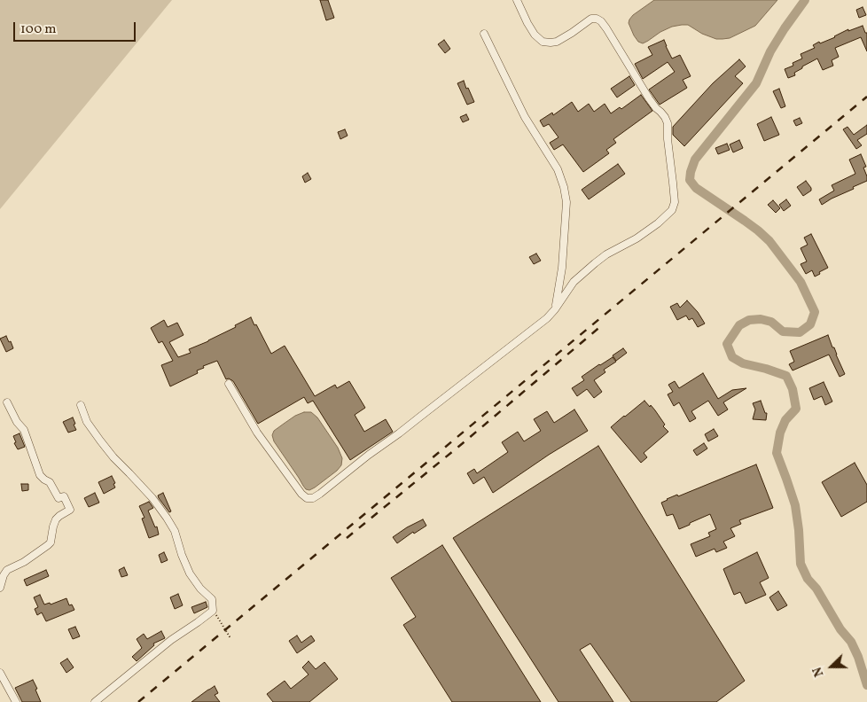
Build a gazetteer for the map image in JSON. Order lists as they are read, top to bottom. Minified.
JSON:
{"scale_bar":"100 m","north":"left"}
